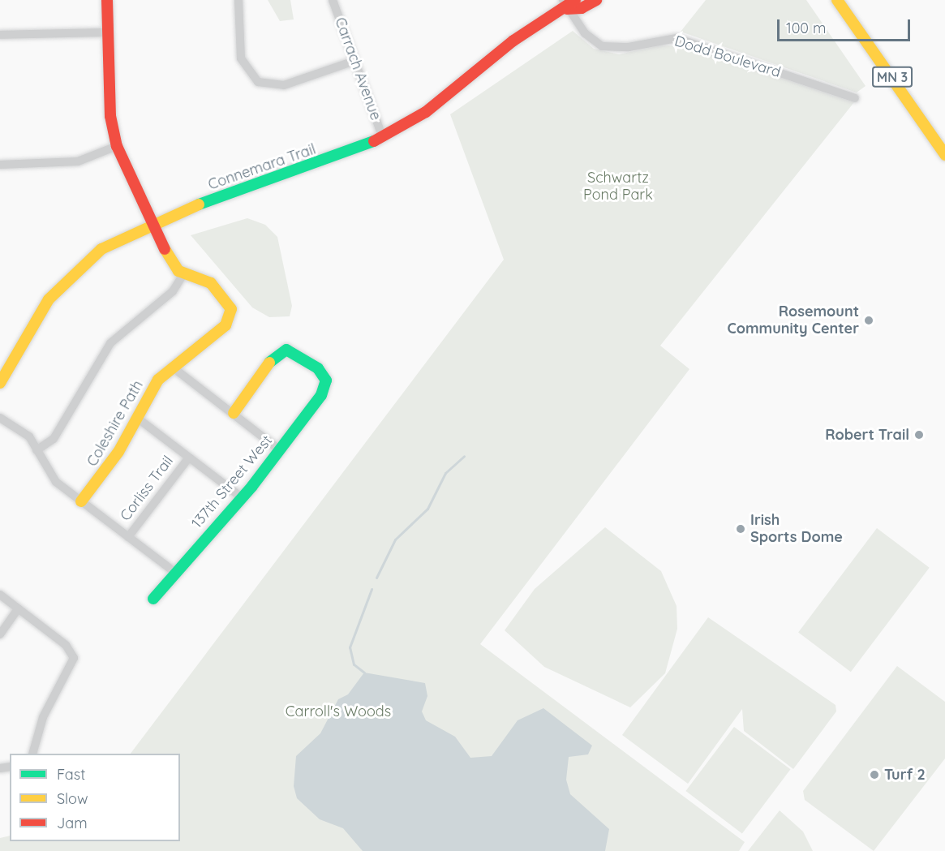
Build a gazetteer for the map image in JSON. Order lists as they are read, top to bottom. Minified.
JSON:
{"streets":{"street":["Dodd Boulevard","Carrach Avenue","MN 3","Connemara Trail","Coleshire Path","137th Street West","Corliss Trail"]},"crossings":[["Dodd Boulevard","Connemara Trail"],["Carrach Avenue","Connemara Trail"],["Connemara Trail","Coleshire Path"]],"parks":["Schwartz Pond Park","Carroll's Woods"],"places":["Rosemount Community Center","Robert Trail","Irish Sports Dome","Turf 2"],"legend":["Fast","Slow","Jam"],"scale_bar":"100 m"}
